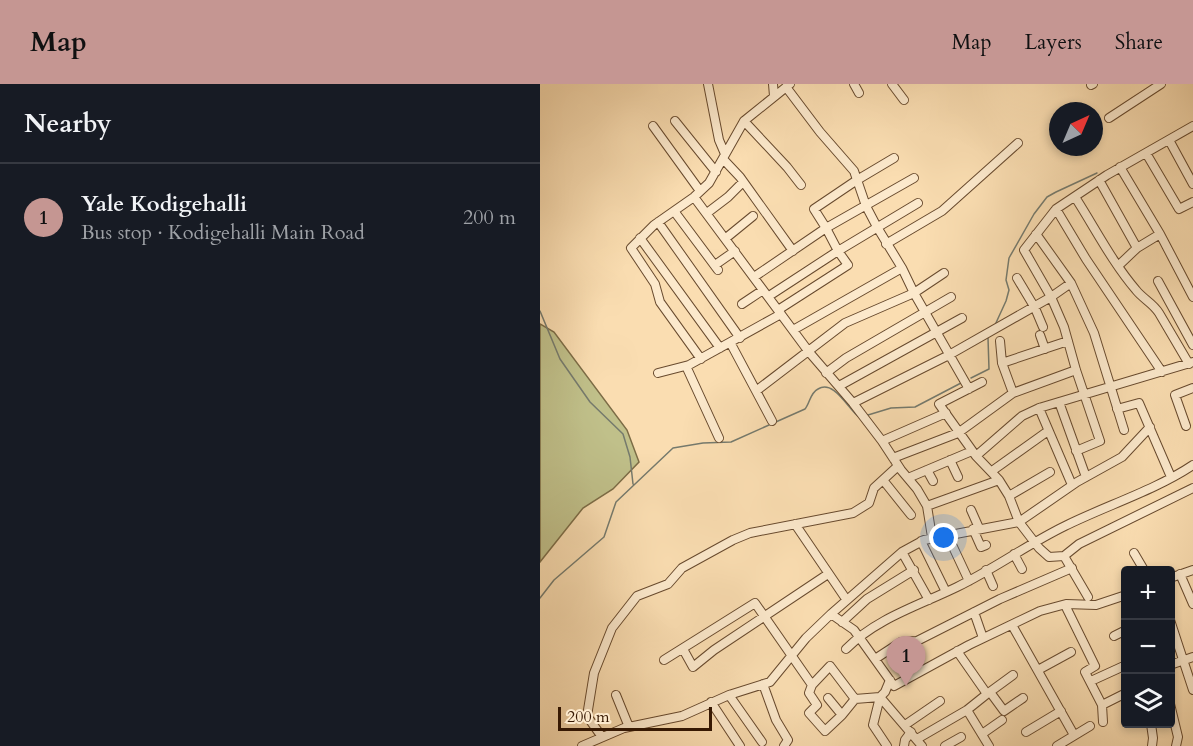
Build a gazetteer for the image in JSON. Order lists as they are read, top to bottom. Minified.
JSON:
{"scale_bar":"200 m","north":"top right","page":{"header":"Map","nav":["Map","Layers","Share"],"heading":"Nearby","list":[{"mark":"1","name":"Yale Kodigehalli","note":"Bus stop · Kodigehalli Main Road","value":"200 m"}],"map_buttons":["+","−"],"pins":"1","scale":"200 m"}}
